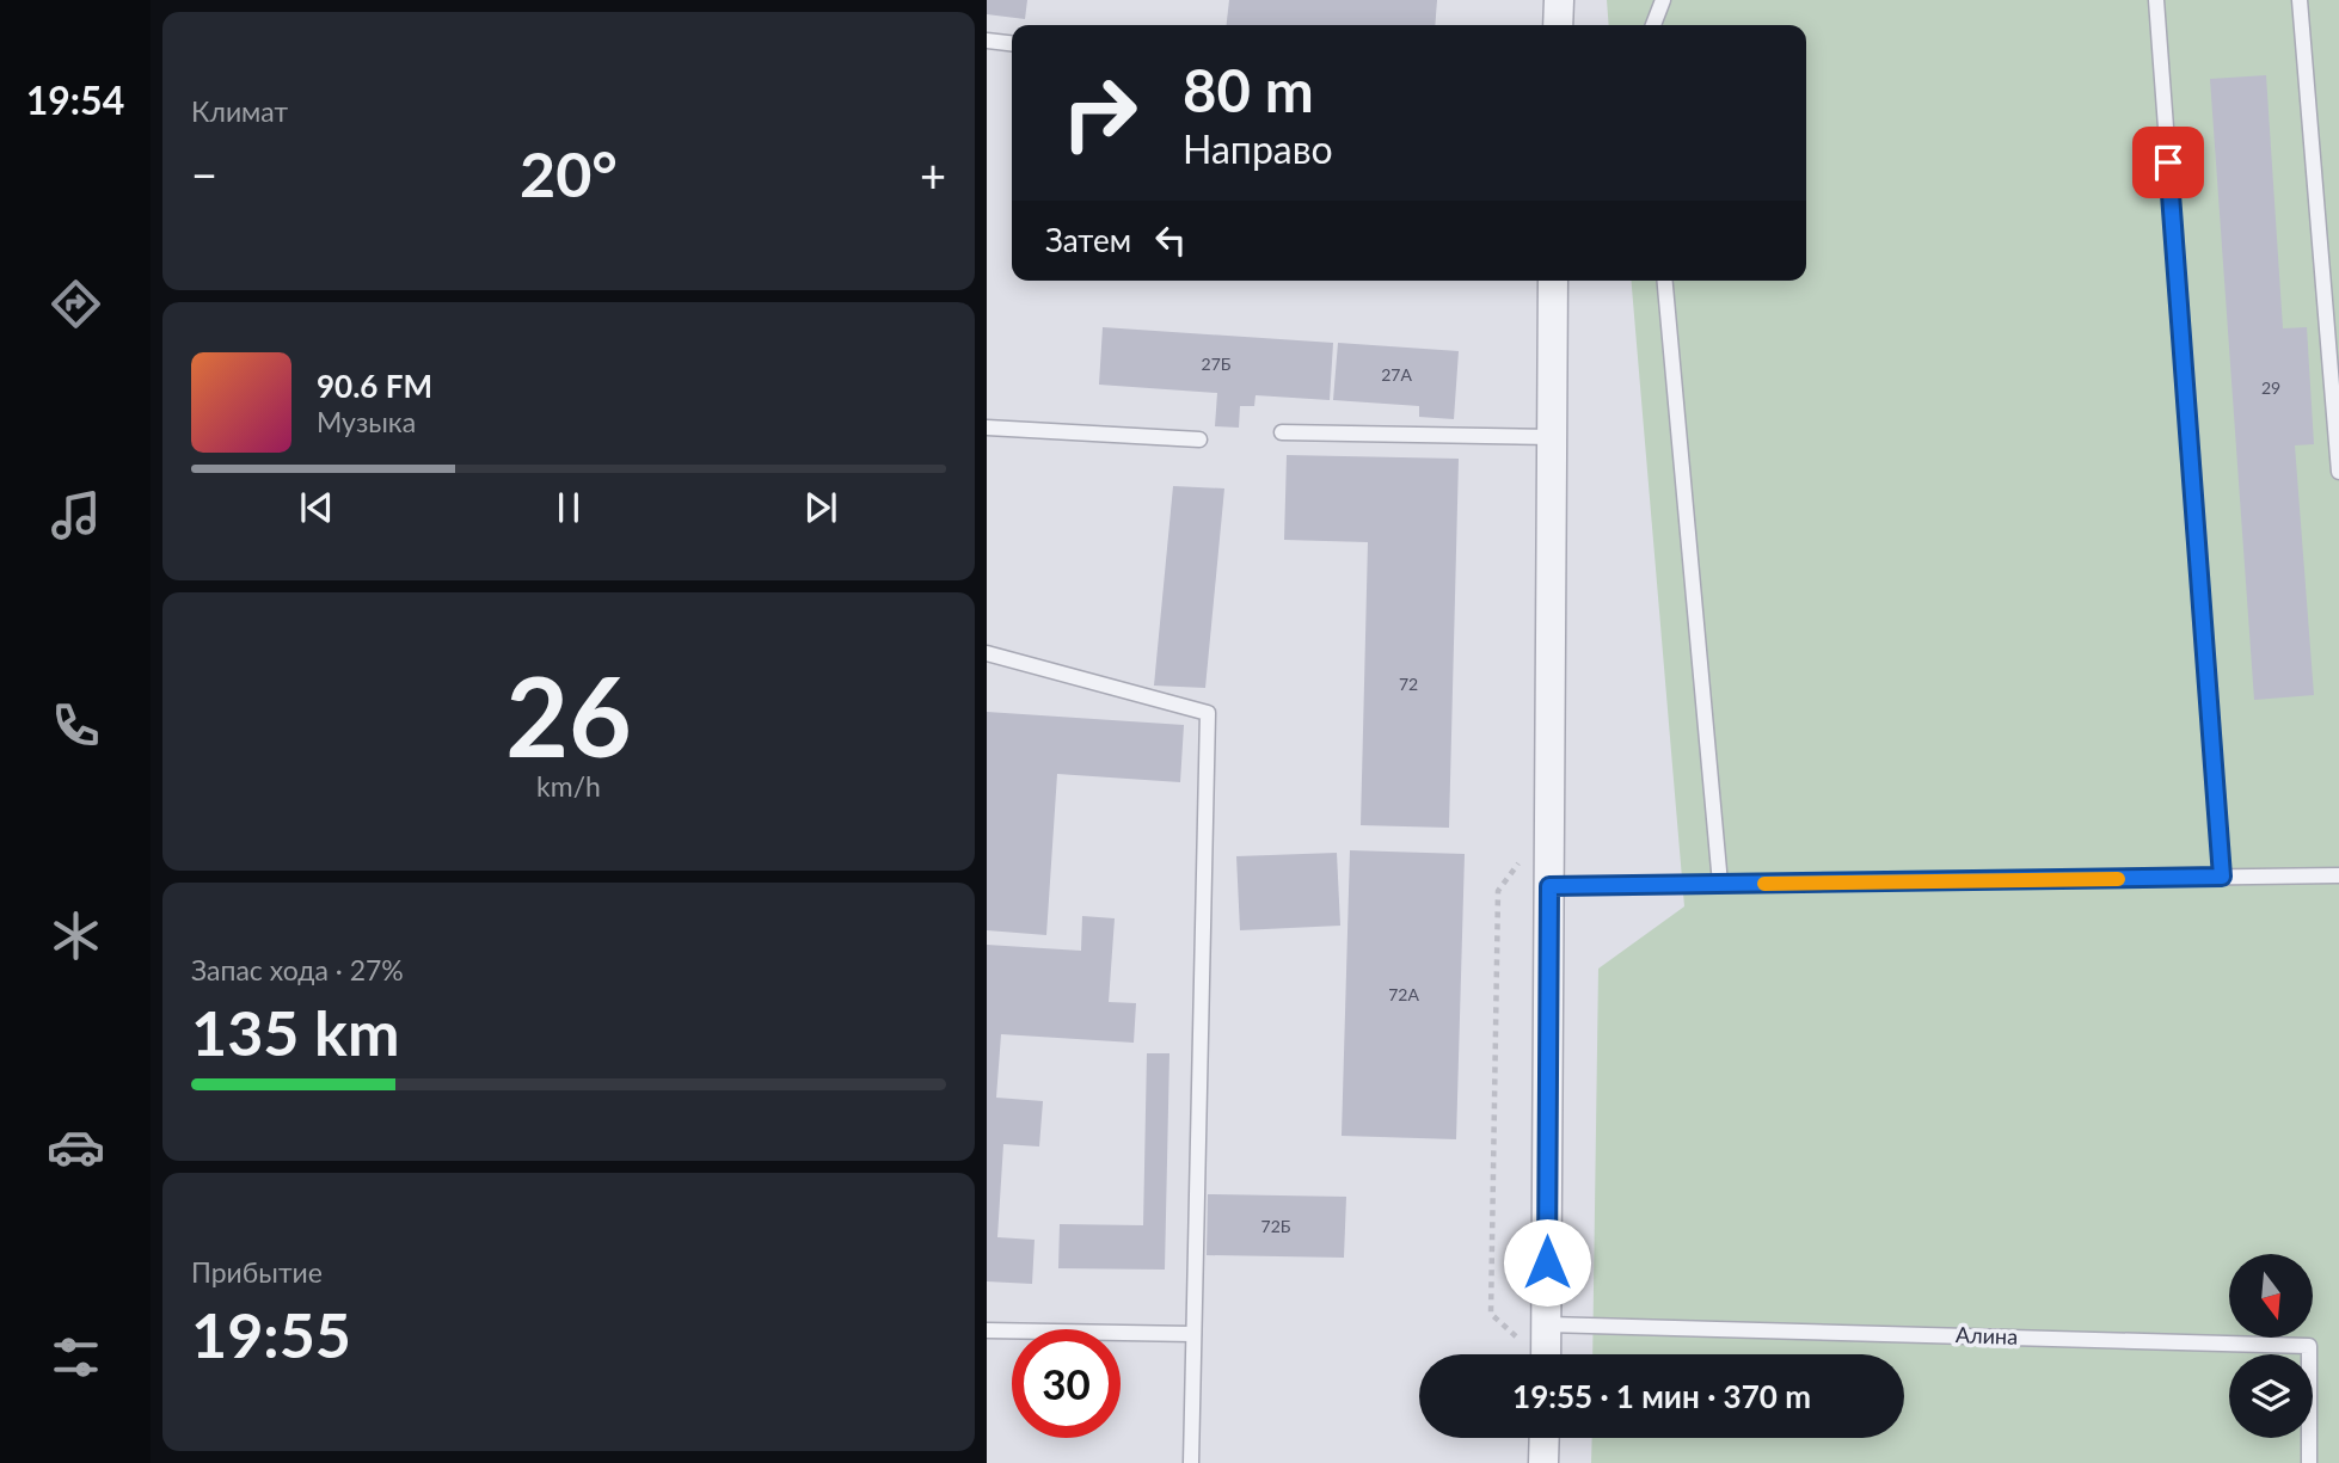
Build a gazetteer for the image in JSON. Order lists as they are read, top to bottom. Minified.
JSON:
{"streets":{"lane":["Алина"]},"house_numbers":["27Б","27А","29","72","72А","72Б"],"north":"bottom","page":{"tabs":"19:54","tile":["Климат",["26","km/h"],["Запас хода · 27%","135 km"],["Прибытие","19:55"]],"turn":["80 m","Направо"],"heat":["−","20°","+"],"then":"Затем","song":["90.6 FM","Музыка"],"limit":"30","trip":"19:55 · 1 мин · 370 m"}}
